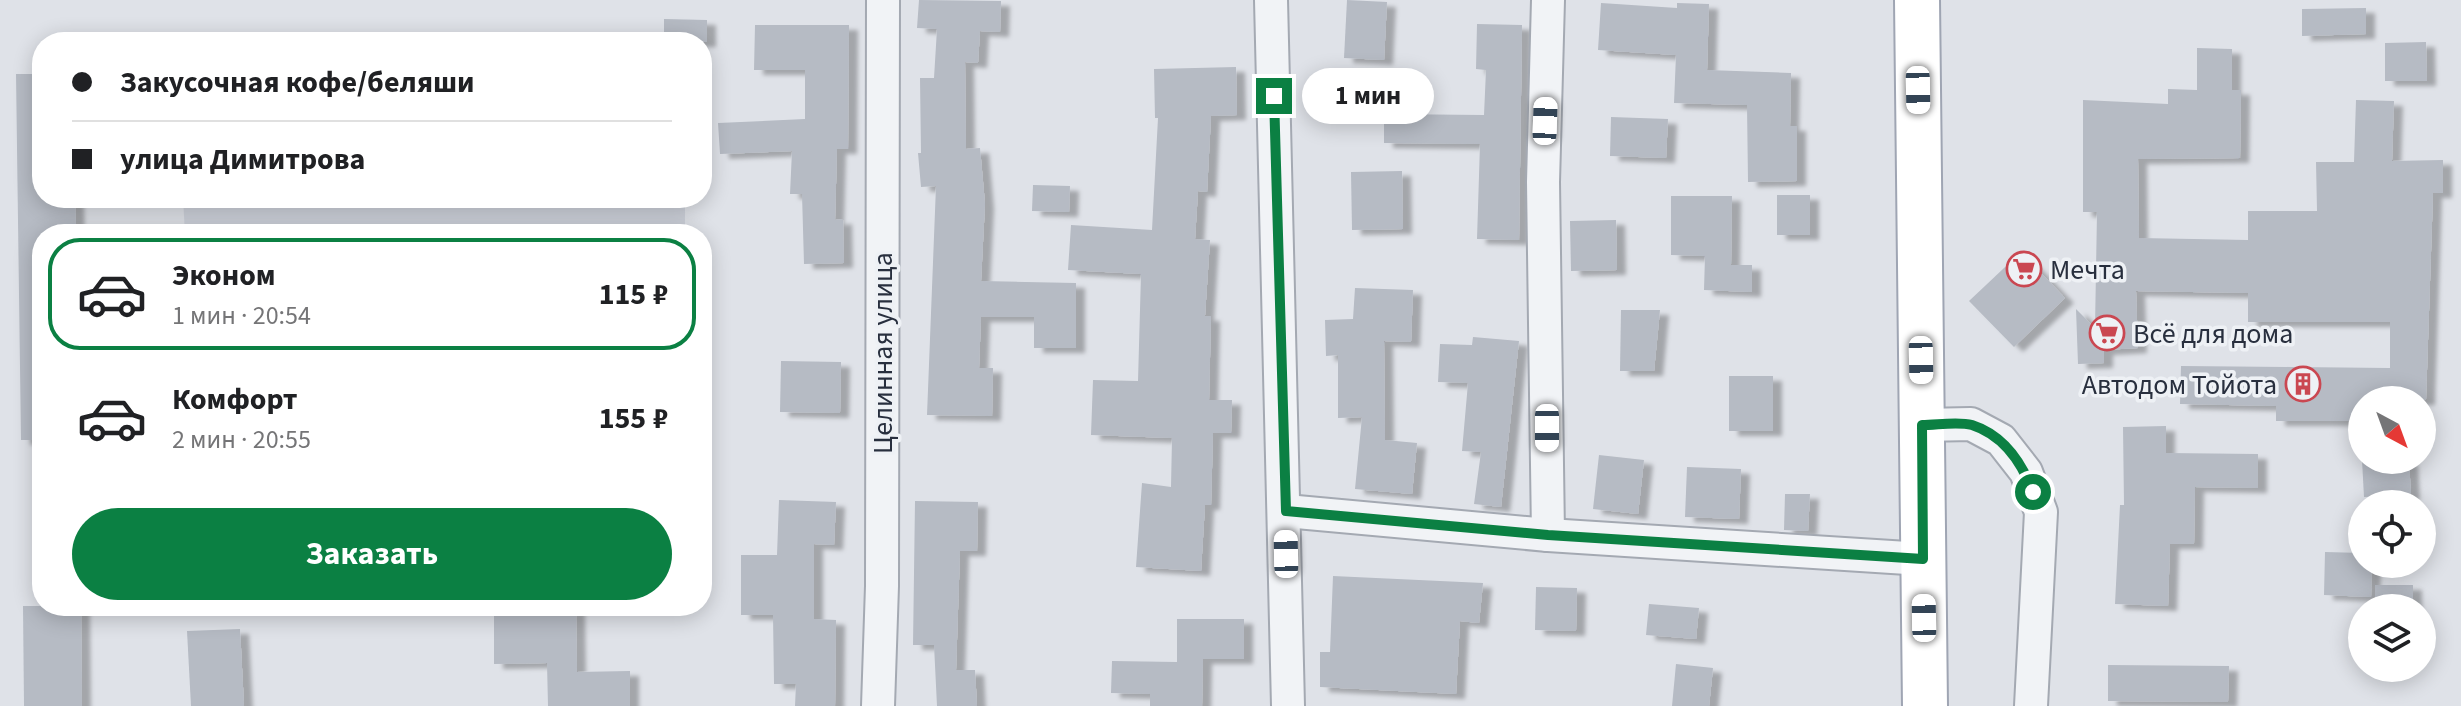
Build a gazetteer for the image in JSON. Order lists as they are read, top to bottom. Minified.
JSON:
{"streets":{"street":["Целинная улица"]},"places":{"supermarket":["Мечта","Всё для дома"],"building":["Автодом Тойота"]},"north":"bottom right","page":{"banner":["Закусочная кофе/беляши","улица Димитрова"],"bubble":"1 мин","list":[{"name":"Эконом","note":"1 мин · 20:54","value":"115 ₽"},{"name":"Комфорт","note":"2 мин · 20:55","value":"155 ₽"}],"buttons":"Заказать"}}
